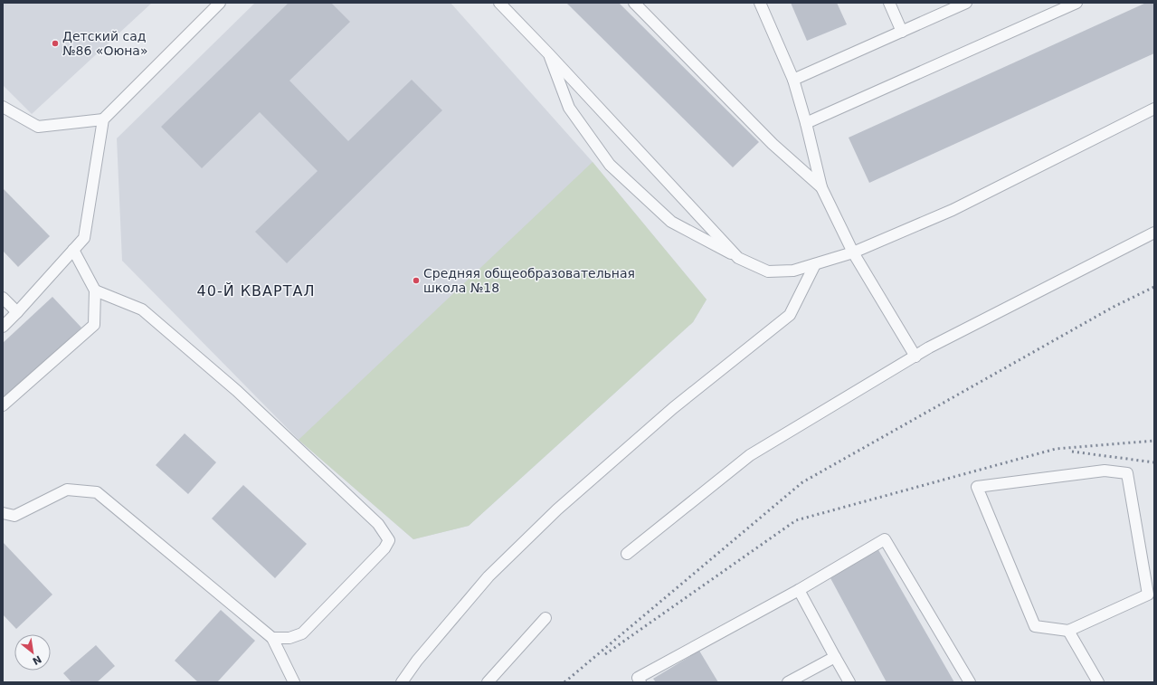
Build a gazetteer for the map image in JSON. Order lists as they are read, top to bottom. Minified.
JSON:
{"districts":["40-Й КВАРТАЛ"],"places":["Детский сад №86 «Оюна»","Средняя общеобразовательная школа №18"],"north":"bottom right"}
